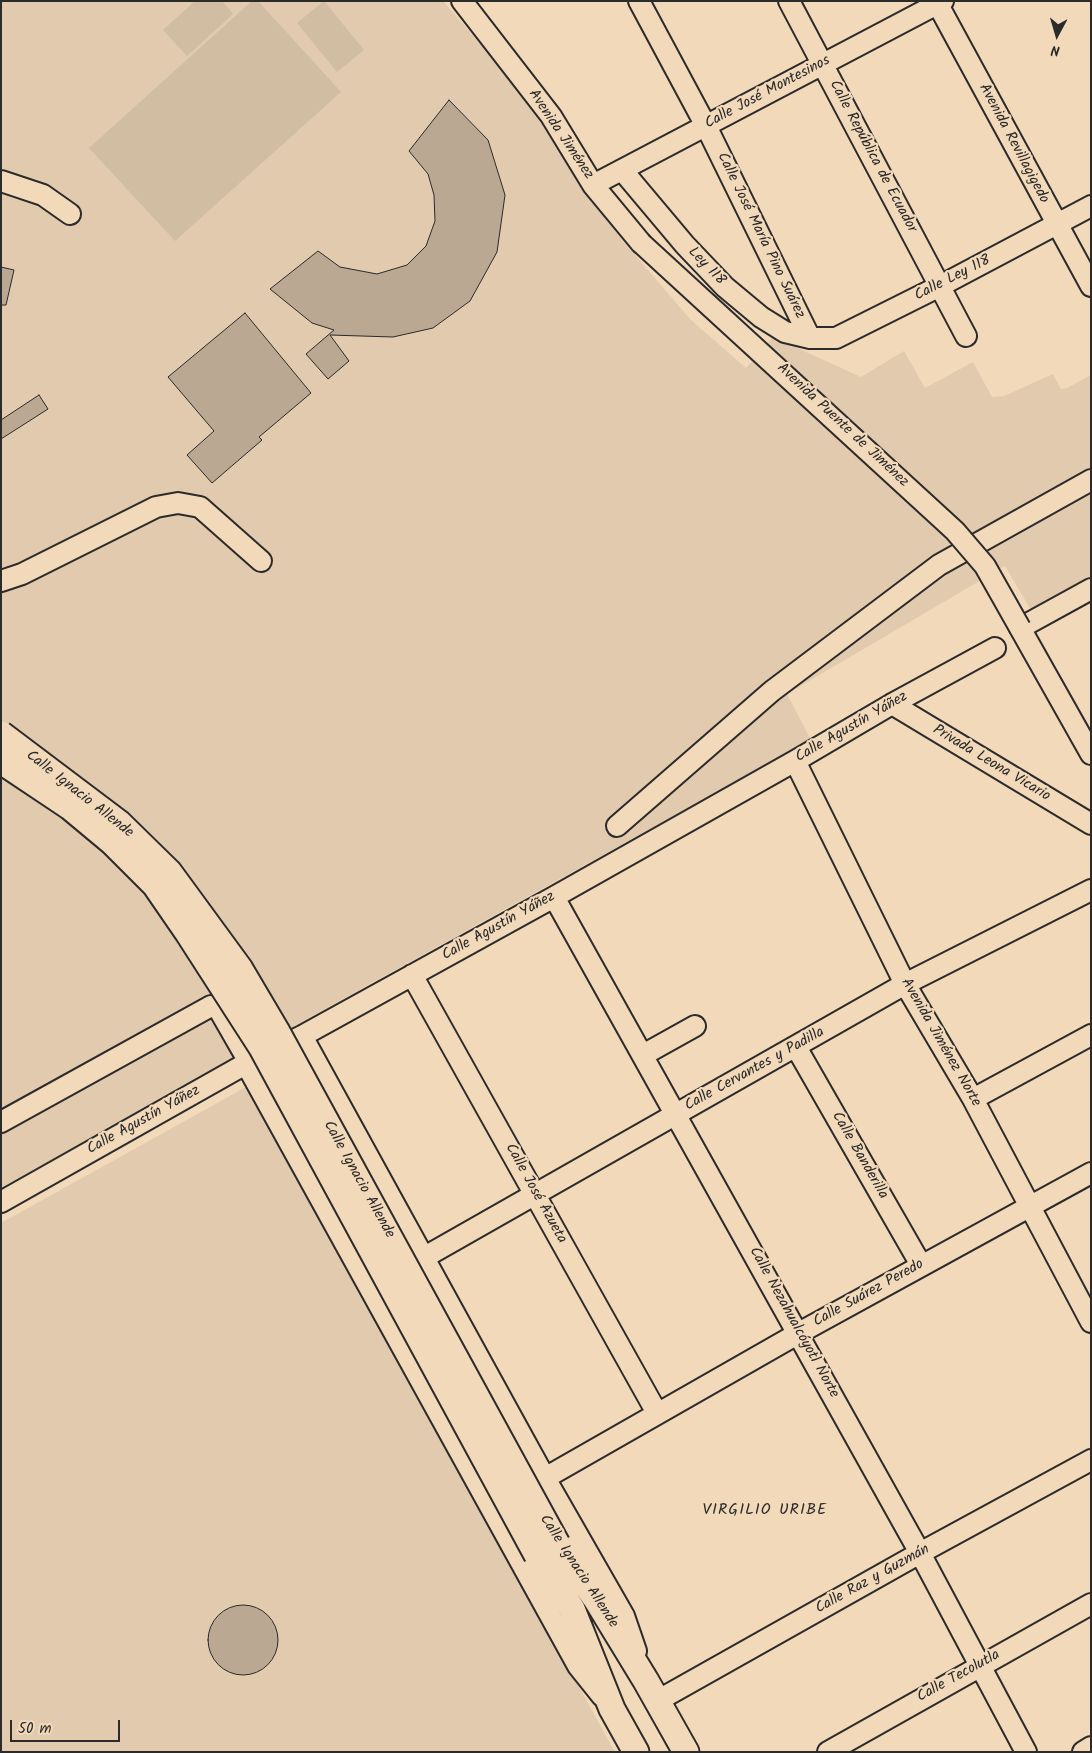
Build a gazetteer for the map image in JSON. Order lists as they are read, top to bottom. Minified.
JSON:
{"streets":{"main road":["Calle Ignacio Allende"],"street":["Calle José Montesinos","Avenida Jiménez","Avenida Revillagigedo","Calle República de Ecuador","Calle José María Pino Suárez","Ley 118","Calle Ley 118","Avenida Puente de Jiménez","Calle Agustín Yáñez","Privada Leona Vicario","Avenida Jiménez Norte","Calle Cervantes y Padilla","Calle Banderilla","Calle José Azueta","Calle Suárez Peredo","Calle Nezahualcóyotl Norte","Calle Raz y Guzmán","Calle Tecolutla"]},"crossings":[["Calle José Montesinos","Avenida Jiménez"],["Calle José Montesinos","Avenida Revillagigedo"],["Calle José Montesinos","Calle República de Ecuador"],["Calle José Montesinos","Calle José María Pino Suárez"],["Calle José Montesinos","Ley 118"],["Avenida Jiménez","Avenida Puente de Jiménez"],["Avenida Revillagigedo","Calle Ley 118"],["Calle República de Ecuador","Calle Ley 118"],["Calle José María Pino Suárez","Ley 118"],["Calle José María Pino Suárez","Calle Ley 118"],["Ley 118","Calle Ley 118"],["Calle Agustín Yáñez","Privada Leona Vicario"],["Calle Agustín Yáñez","Calle Ignacio Allende"],["Calle Agustín Yáñez","Avenida Jiménez Norte"],["Calle Agustín Yáñez","Calle José Azueta"],["Calle Agustín Yáñez","Calle Nezahualcóyotl Norte"],["Calle Ignacio Allende","Calle Cervantes y Padilla"],["Calle Ignacio Allende","Calle Suárez Peredo"],["Calle Ignacio Allende","Calle Raz y Guzmán"],["Avenida Jiménez Norte","Calle Cervantes y Padilla"],["Avenida Jiménez Norte","Calle Suárez Peredo"],["Calle Cervantes y Padilla","Calle Banderilla"],["Calle Cervantes y Padilla","Calle José Azueta"],["Calle Cervantes y Padilla","Calle Nezahualcóyotl Norte"],["Calle Banderilla","Calle Suárez Peredo"],["Calle José Azueta","Calle Suárez Peredo"],["Calle Suárez Peredo","Calle Nezahualcóyotl Norte"],["Calle Nezahualcóyotl Norte","Calle Raz y Guzmán"],["Calle Nezahualcóyotl Norte","Calle Tecolutla"]],"districts":["VIRGILIO URIBE"],"scale_bar":"50 m","north":"bottom"}
